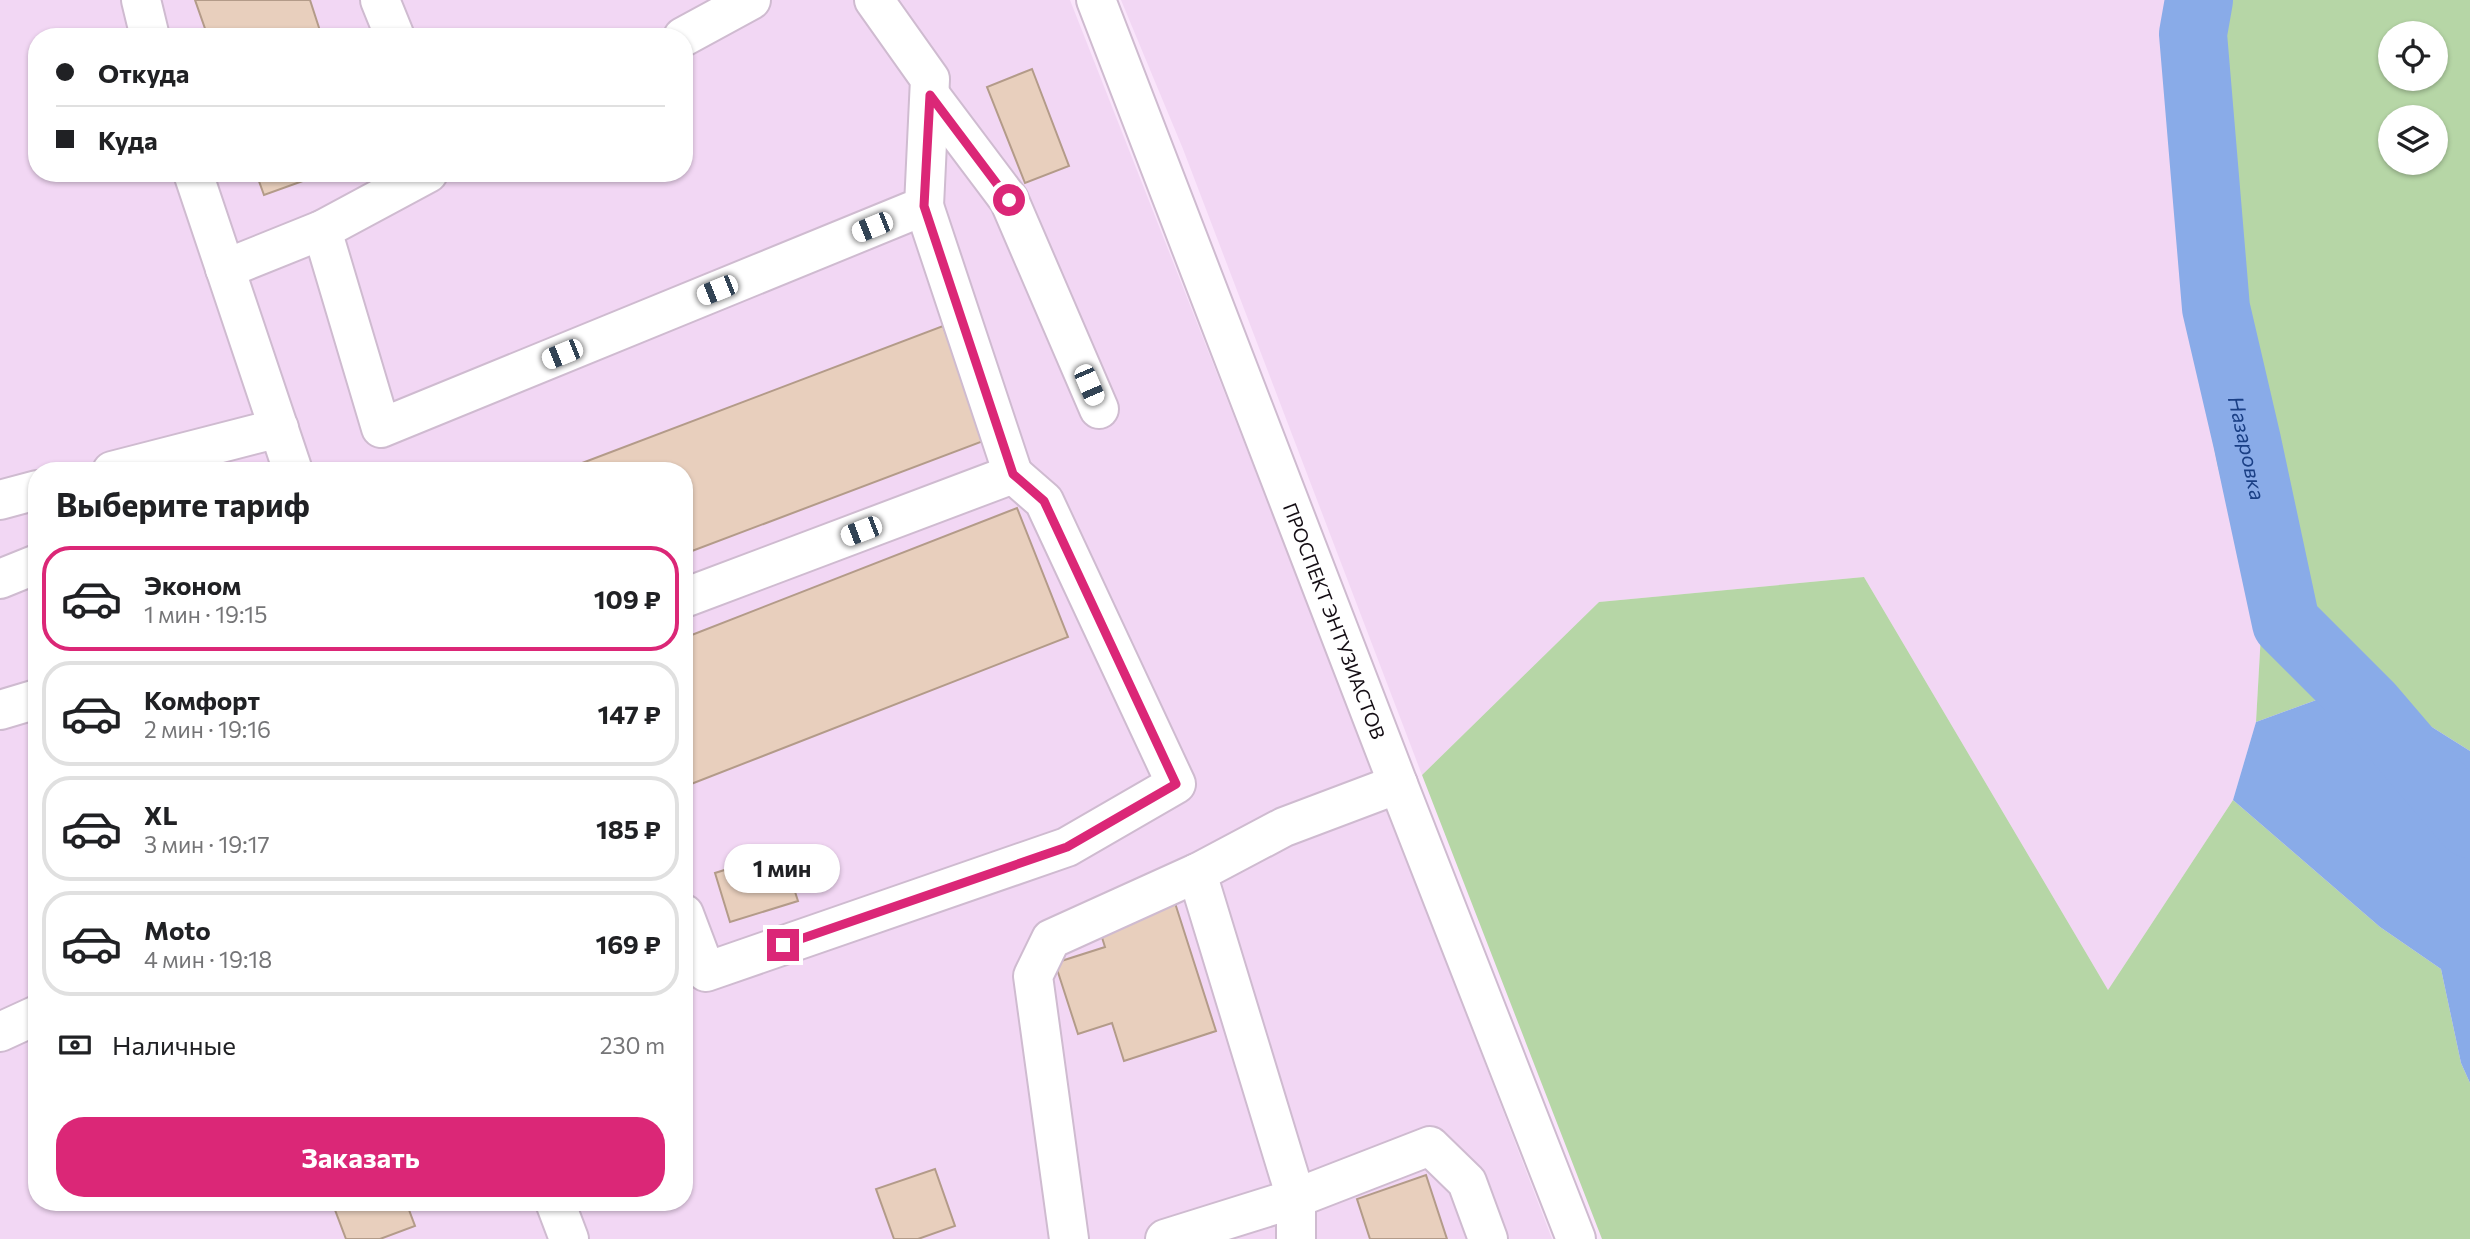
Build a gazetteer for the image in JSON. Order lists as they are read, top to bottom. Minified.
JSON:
{"streets":{"street":["ПРОСПЕКТ ЭНТУЗИАСТОВ"]},"water":["Назаровка"],"page":{"banner":["Откуда","Куда"],"heading":"Выберите тариф","list":[{"name":"Эконом","note":"1 мин · 19:15","value":"109 ₽"},{"name":"Комфорт","note":"2 мин · 19:16","value":"147 ₽"},{"name":"XL","note":"3 мин · 19:17","value":"185 ₽"},{"name":"Moto","note":"4 мин · 19:18","value":"169 ₽"}],"bubble":"1 мин","pay":["Наличные","230 m"],"buttons":"Заказать"}}
